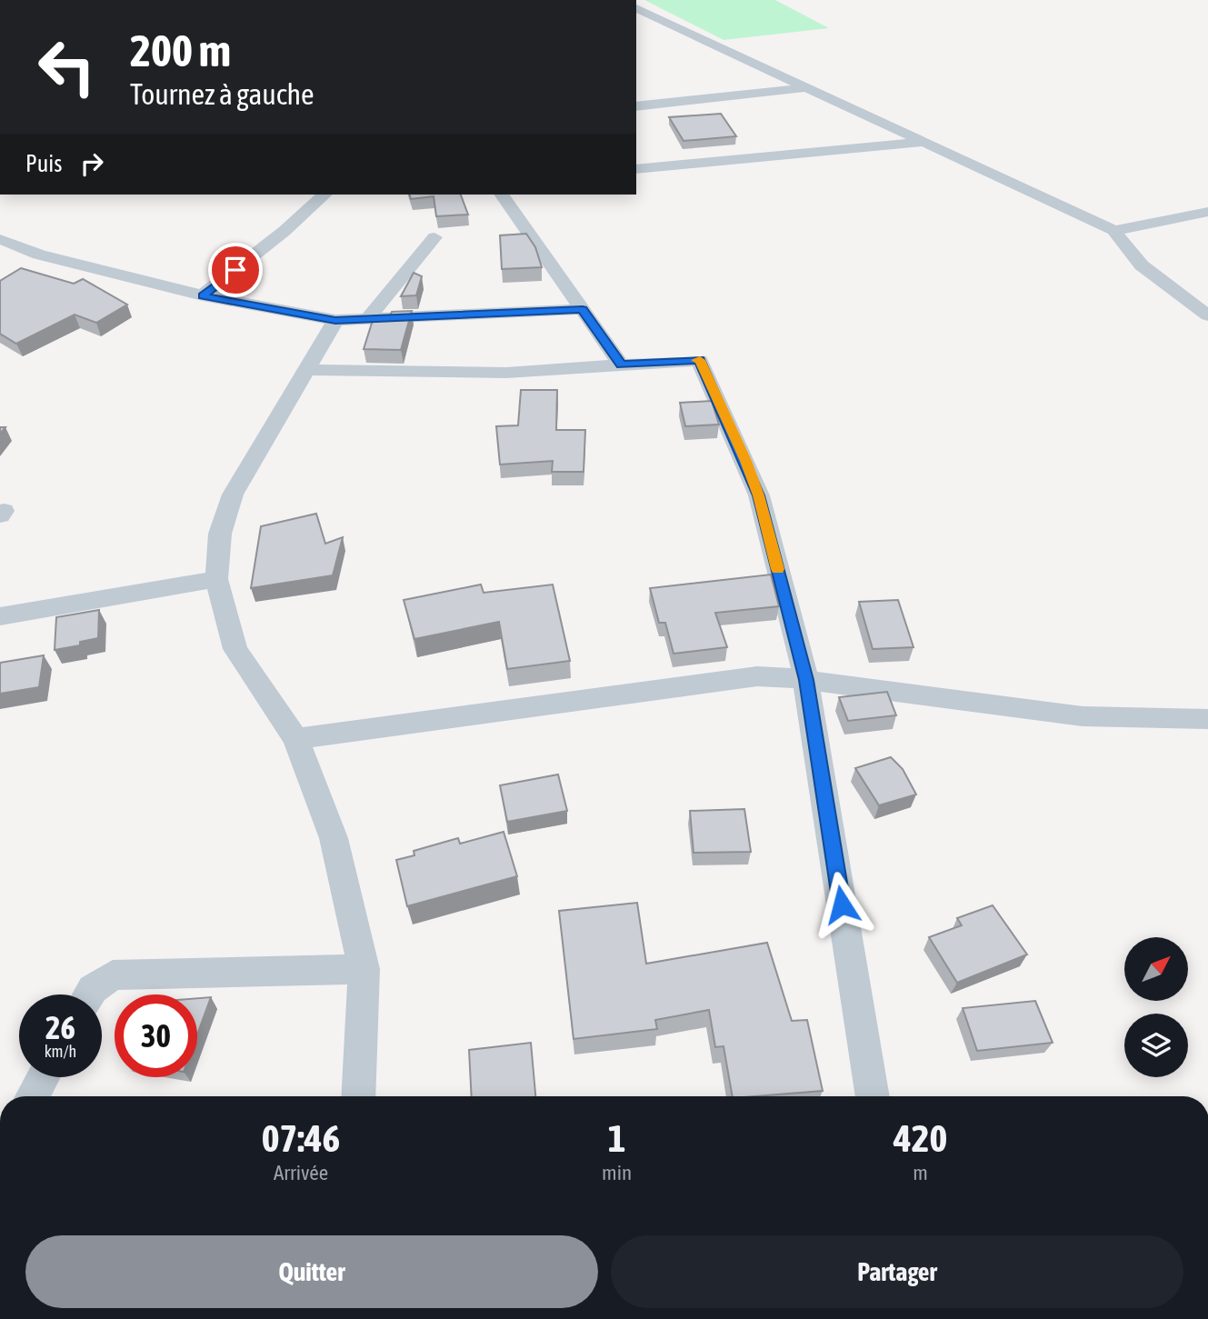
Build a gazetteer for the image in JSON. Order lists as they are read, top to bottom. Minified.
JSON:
{"north":"top right","page":{"turn":["200 m","Tournez à gauche"],"then":"Puis","speed":"26 km/h","limit":"30","eta":["07:46","Arrivée","1","min","420","m"],"buttons":["Quitter","Partager"]}}
